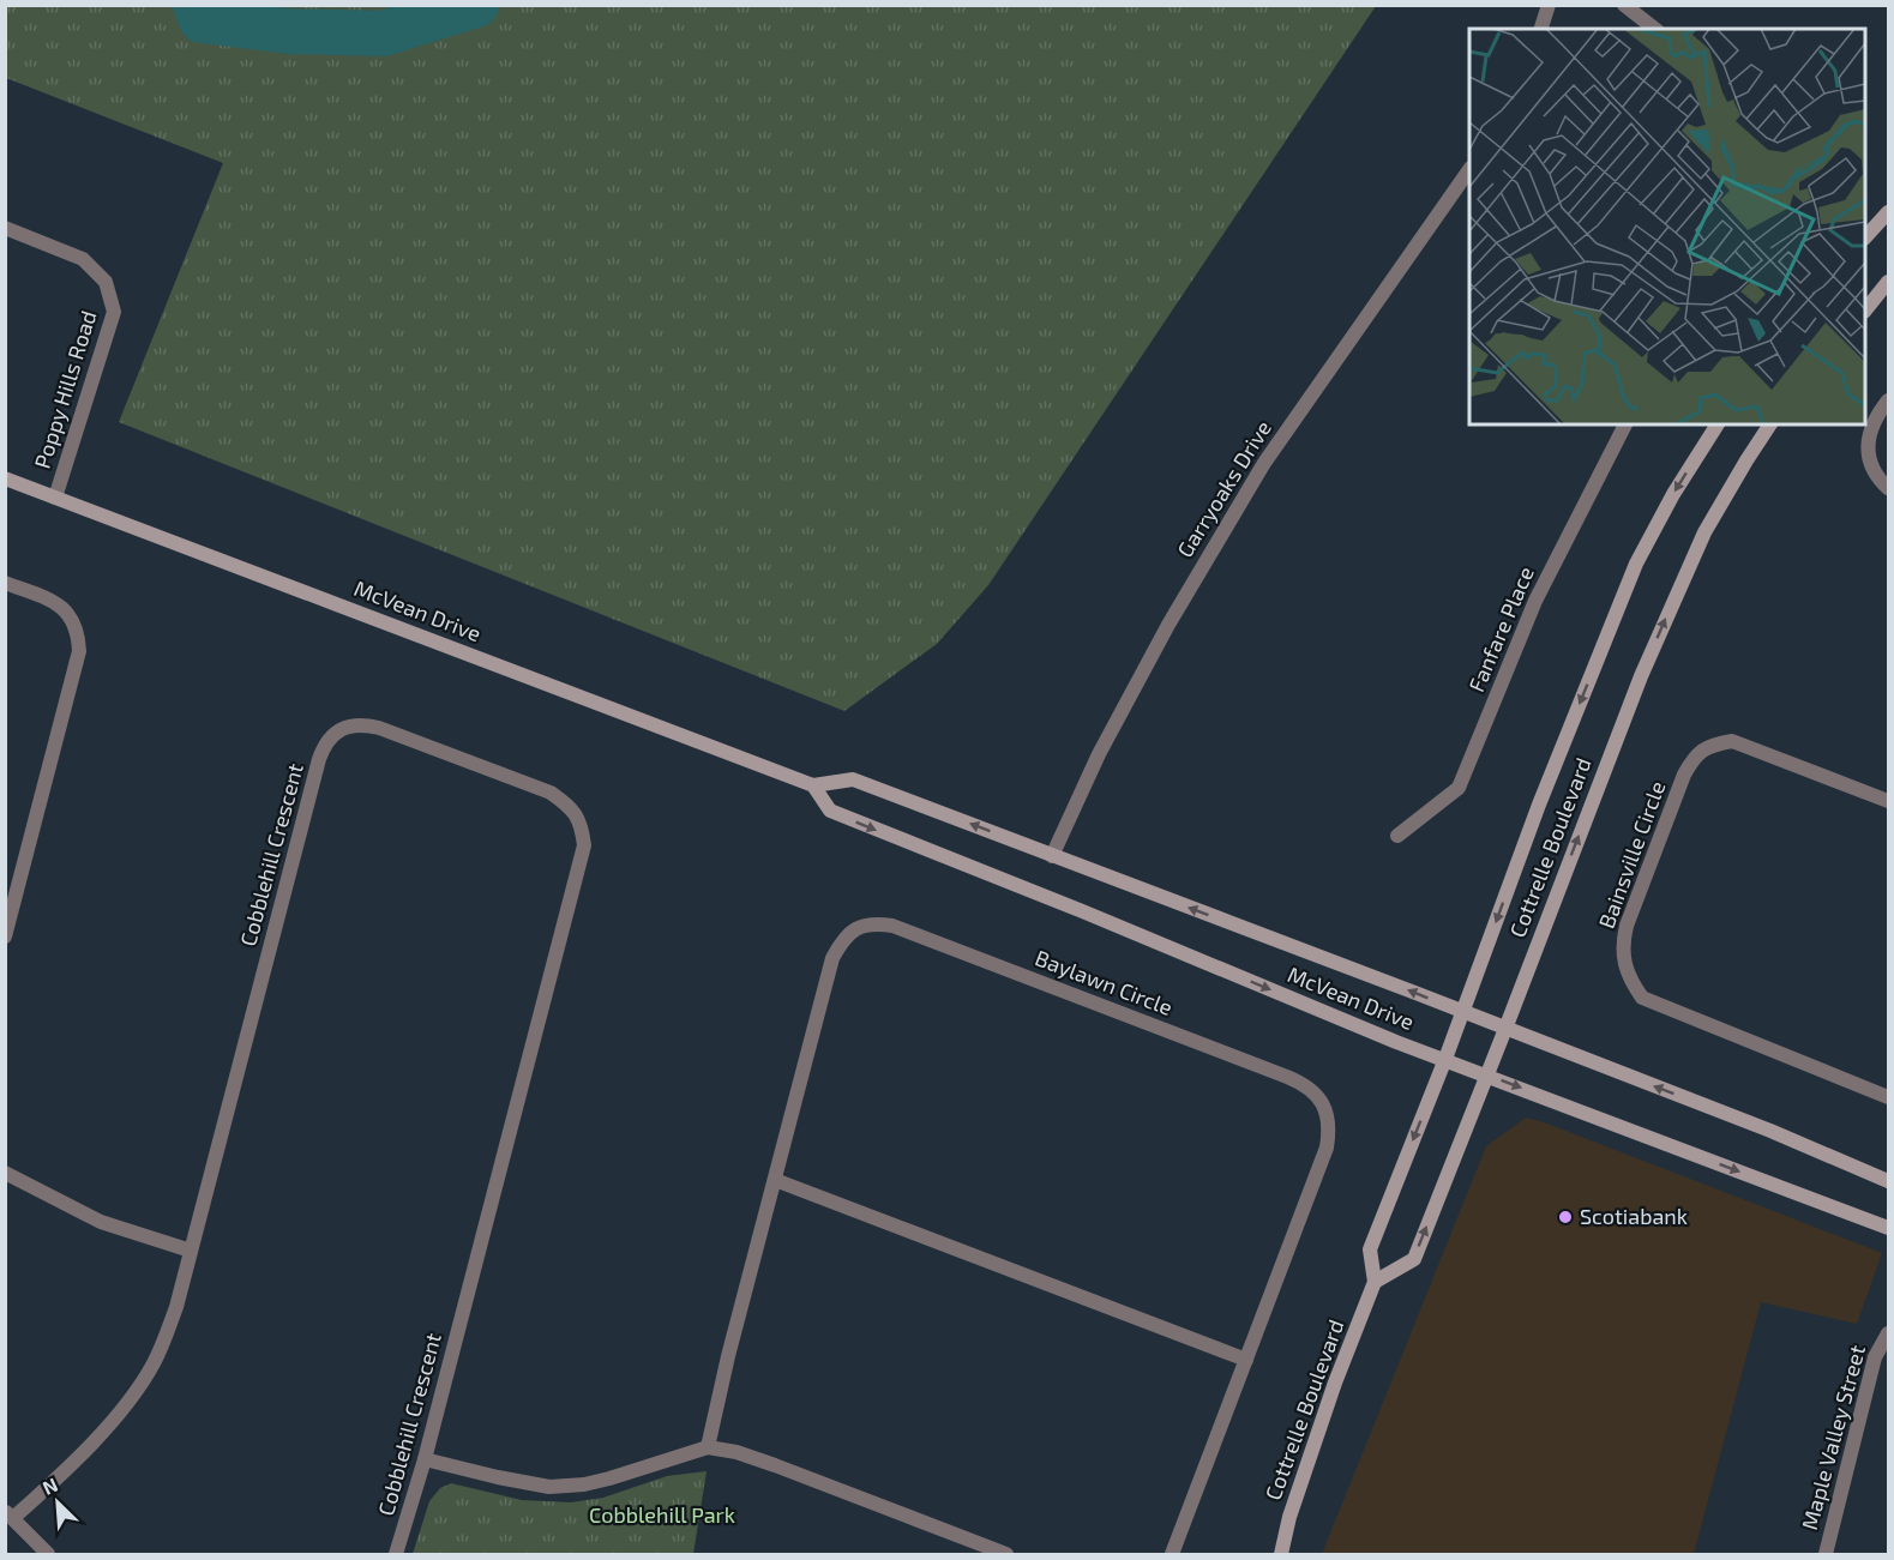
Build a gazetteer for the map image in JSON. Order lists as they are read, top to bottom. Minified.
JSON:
{"streets":{"main road":["McVean Drive","Cottrelle Boulevard"],"street":["Poppy Hills Road","Garryoaks Drive","Fanfare Place","Cobblehill Crescent","Bainsville Circle","Baylawn Circle","Maple Valley Street"]},"crossings":[["Poppy Hills Road","McVean Drive"],["Garryoaks Drive","McVean Drive"],["McVean Drive","Cottrelle Boulevard"]],"parks":["Cobblehill Park"],"places":["Scotiabank"],"north":"top left"}
